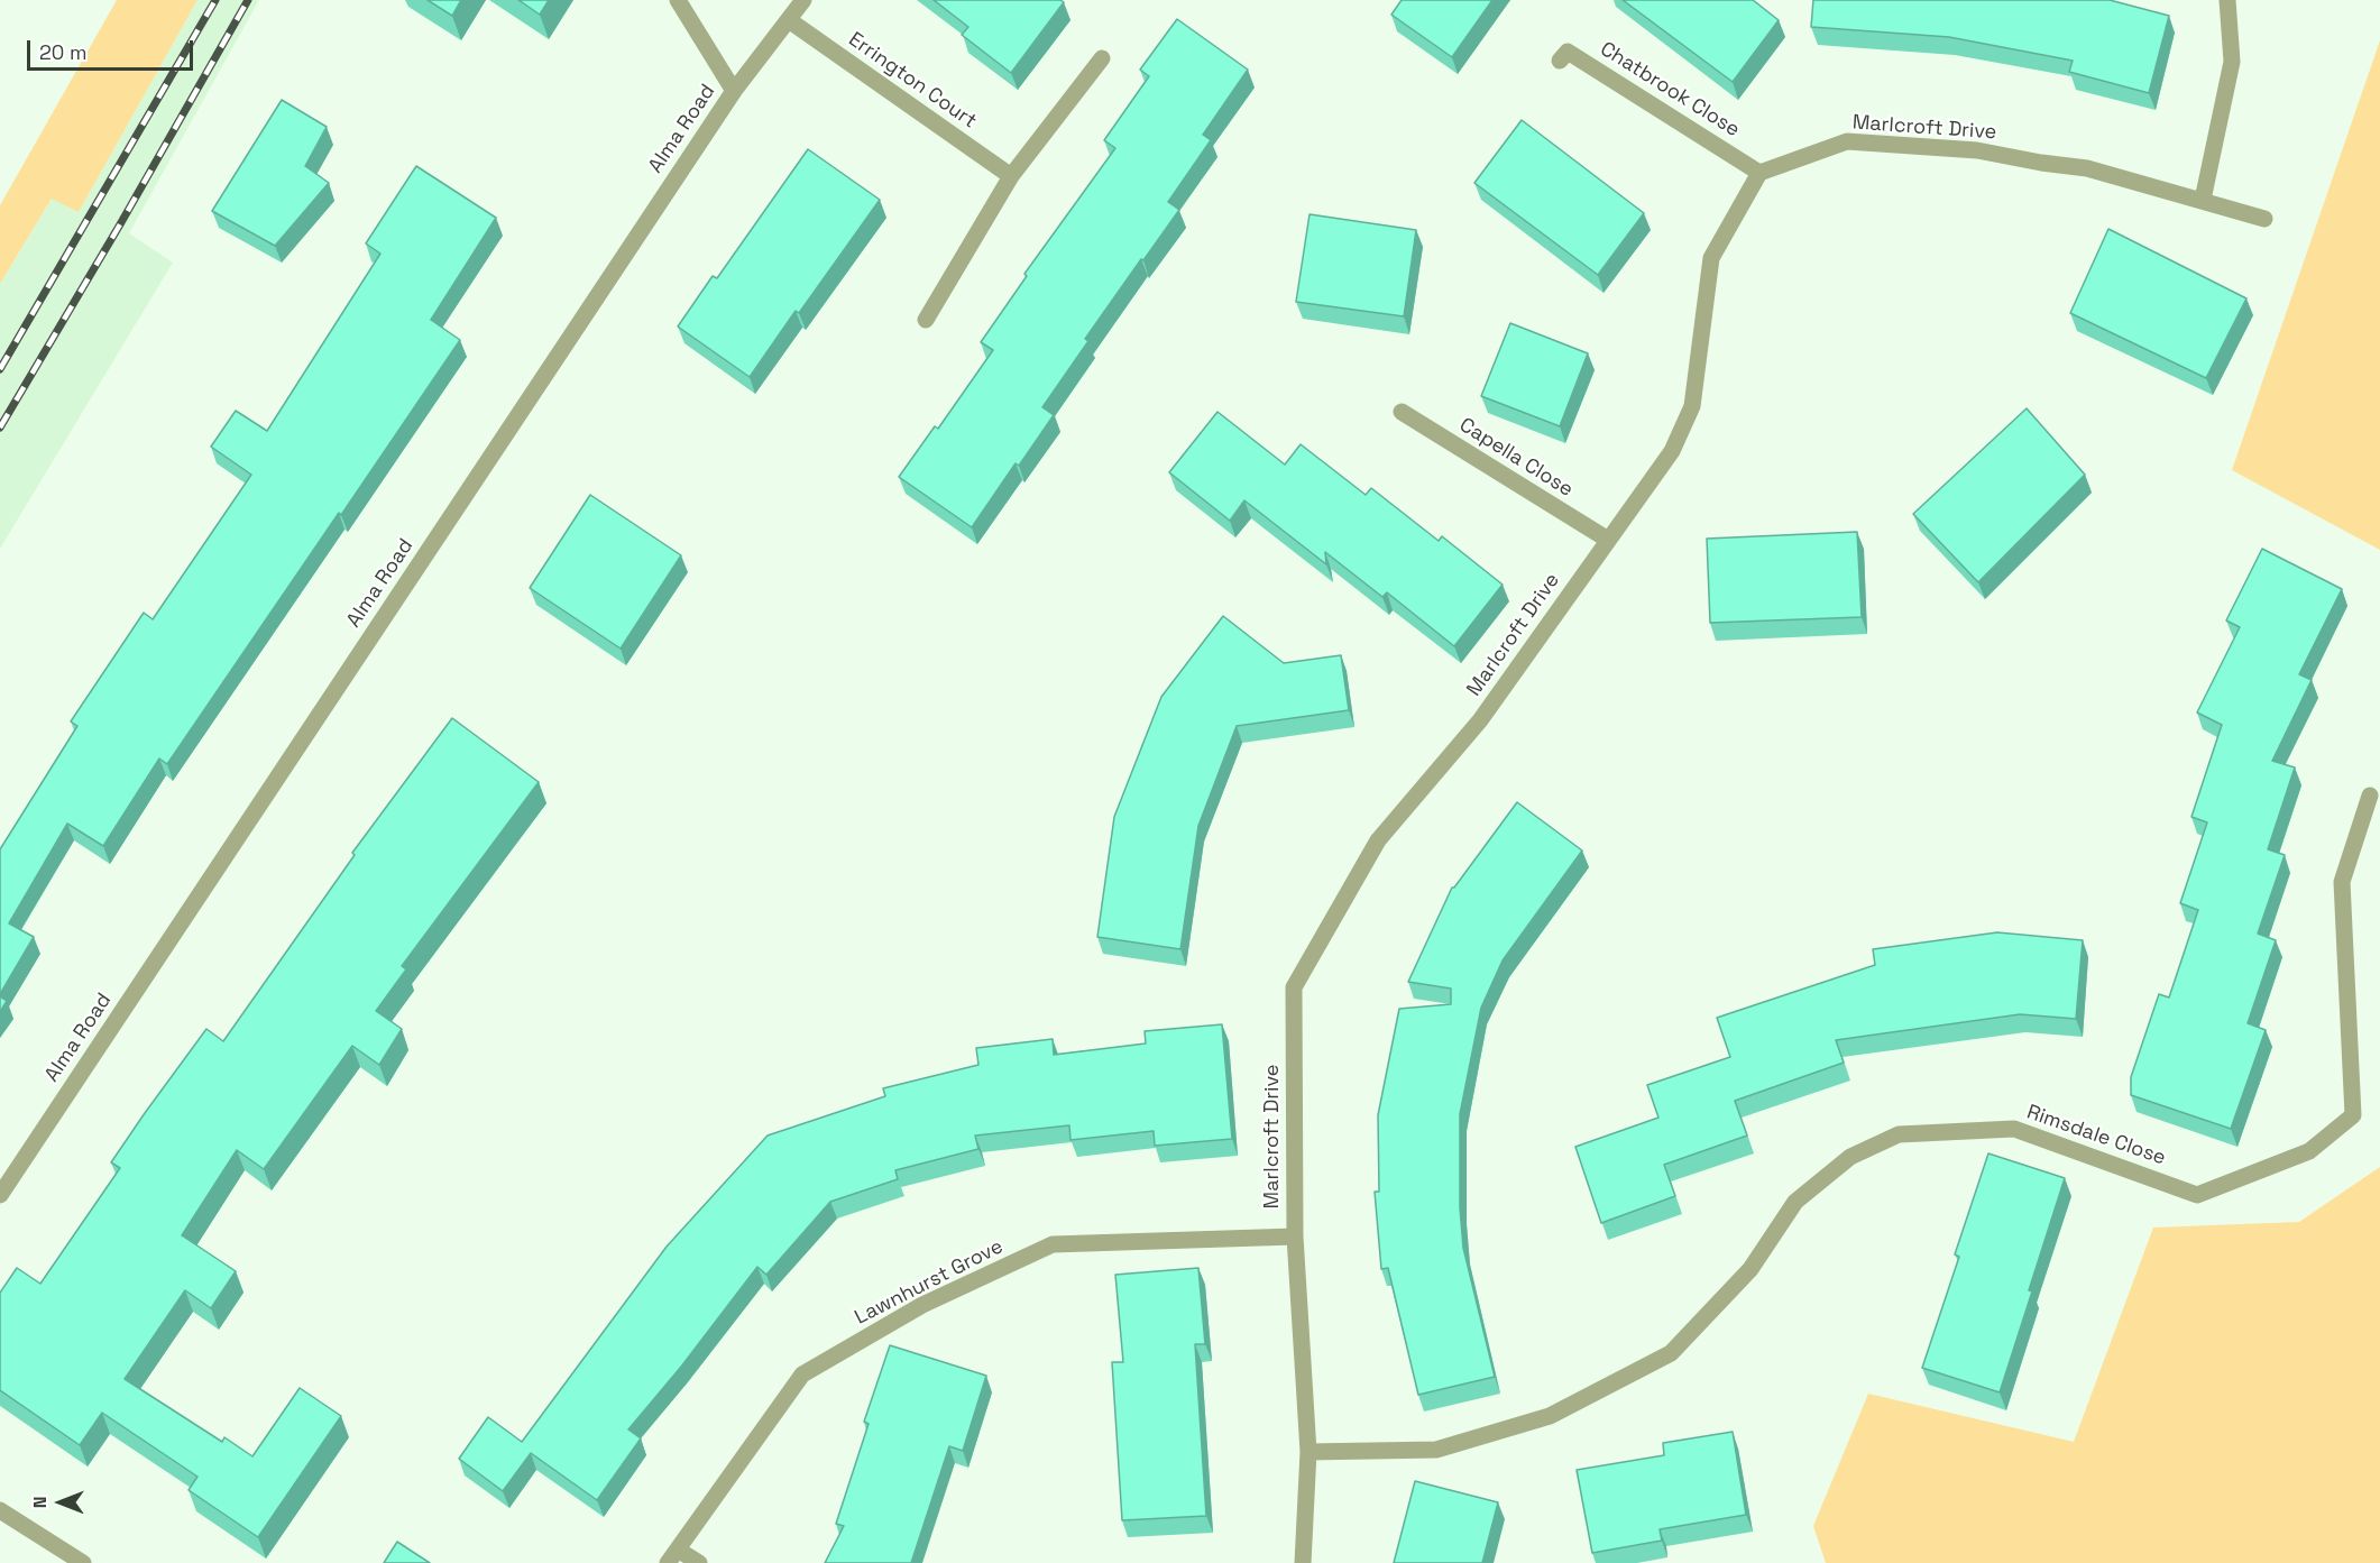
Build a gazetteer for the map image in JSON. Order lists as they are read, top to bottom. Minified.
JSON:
{"streets":{"street":["Errington Court","Chatbrook Close","Marlcroft Drive","Alma Road","Capella Close","Rimsdale Close","Lawnhurst Grove"]},"crossings":[["Errington Court","Alma Road"],["Chatbrook Close","Marlcroft Drive"],["Marlcroft Drive","Capella Close"],["Marlcroft Drive","Rimsdale Close"],["Marlcroft Drive","Lawnhurst Grove"]],"scale_bar":"20 m","north":"left"}
